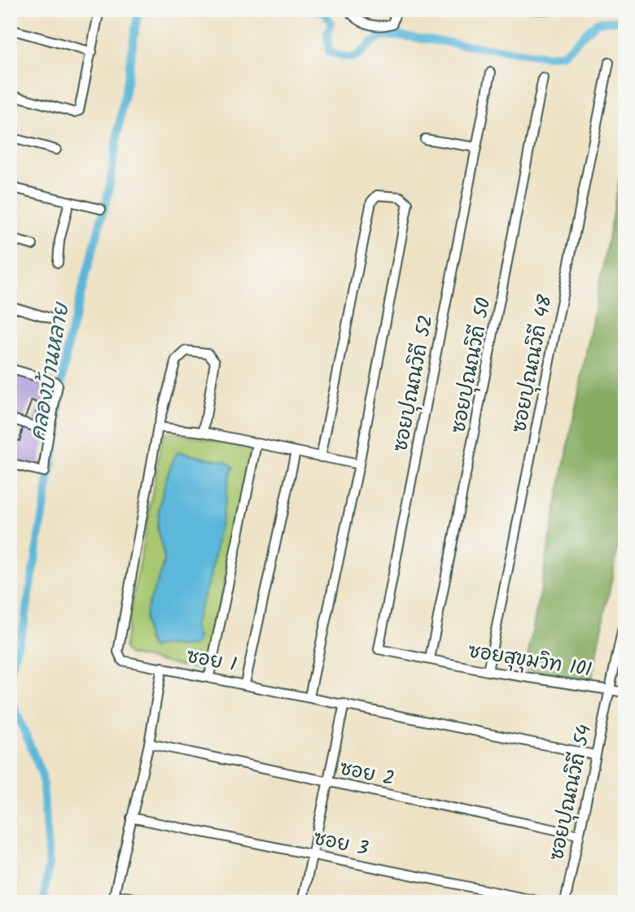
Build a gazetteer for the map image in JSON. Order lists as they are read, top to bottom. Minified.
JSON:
{"streets":{"street":["ซอยปุณณวิถี 48","ซอยปุณณวิถี 50","ซอยปุณณวิถี 52","ซอย 1","ซอยสุขุมวิท 101","ซอย 2","ซอยปุณณวิถี 54","ซอย 3"]},"crossings":[["ซอยปุณณวิถี 48","ซอยสุขุมวิท 101"],["ซอยปุณณวิถี 50","ซอยปุณณวิถี 52"],["ซอยปุณณวิถี 50","ซอยสุขุมวิท 101"],["ซอยปุณณวิถี 52","ซอยสุขุมวิท 101"],["ซอย 1","ซอยปุณณวิถี 54"],["ซอยสุขุมวิท 101","ซอยปุณณวิถี 54"],["ซอย 2","ซอยปุณณวิถี 54"]],"water":["คลองบ้านหลาย"]}
